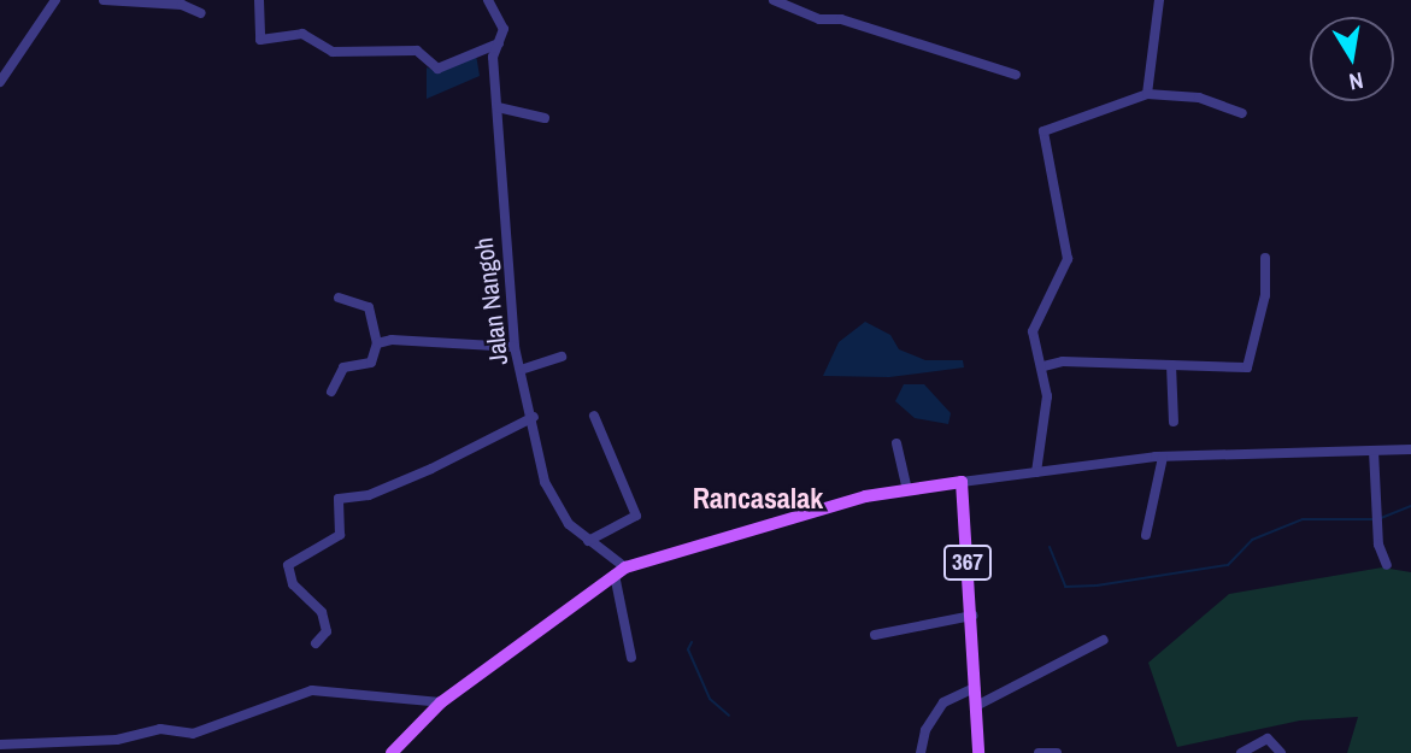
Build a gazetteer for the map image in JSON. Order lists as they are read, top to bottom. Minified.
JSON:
{"streets":{"main road":["367"],"street":["Jalan Nangoh"]},"districts":["Rancasalak"],"north":"bottom"}
